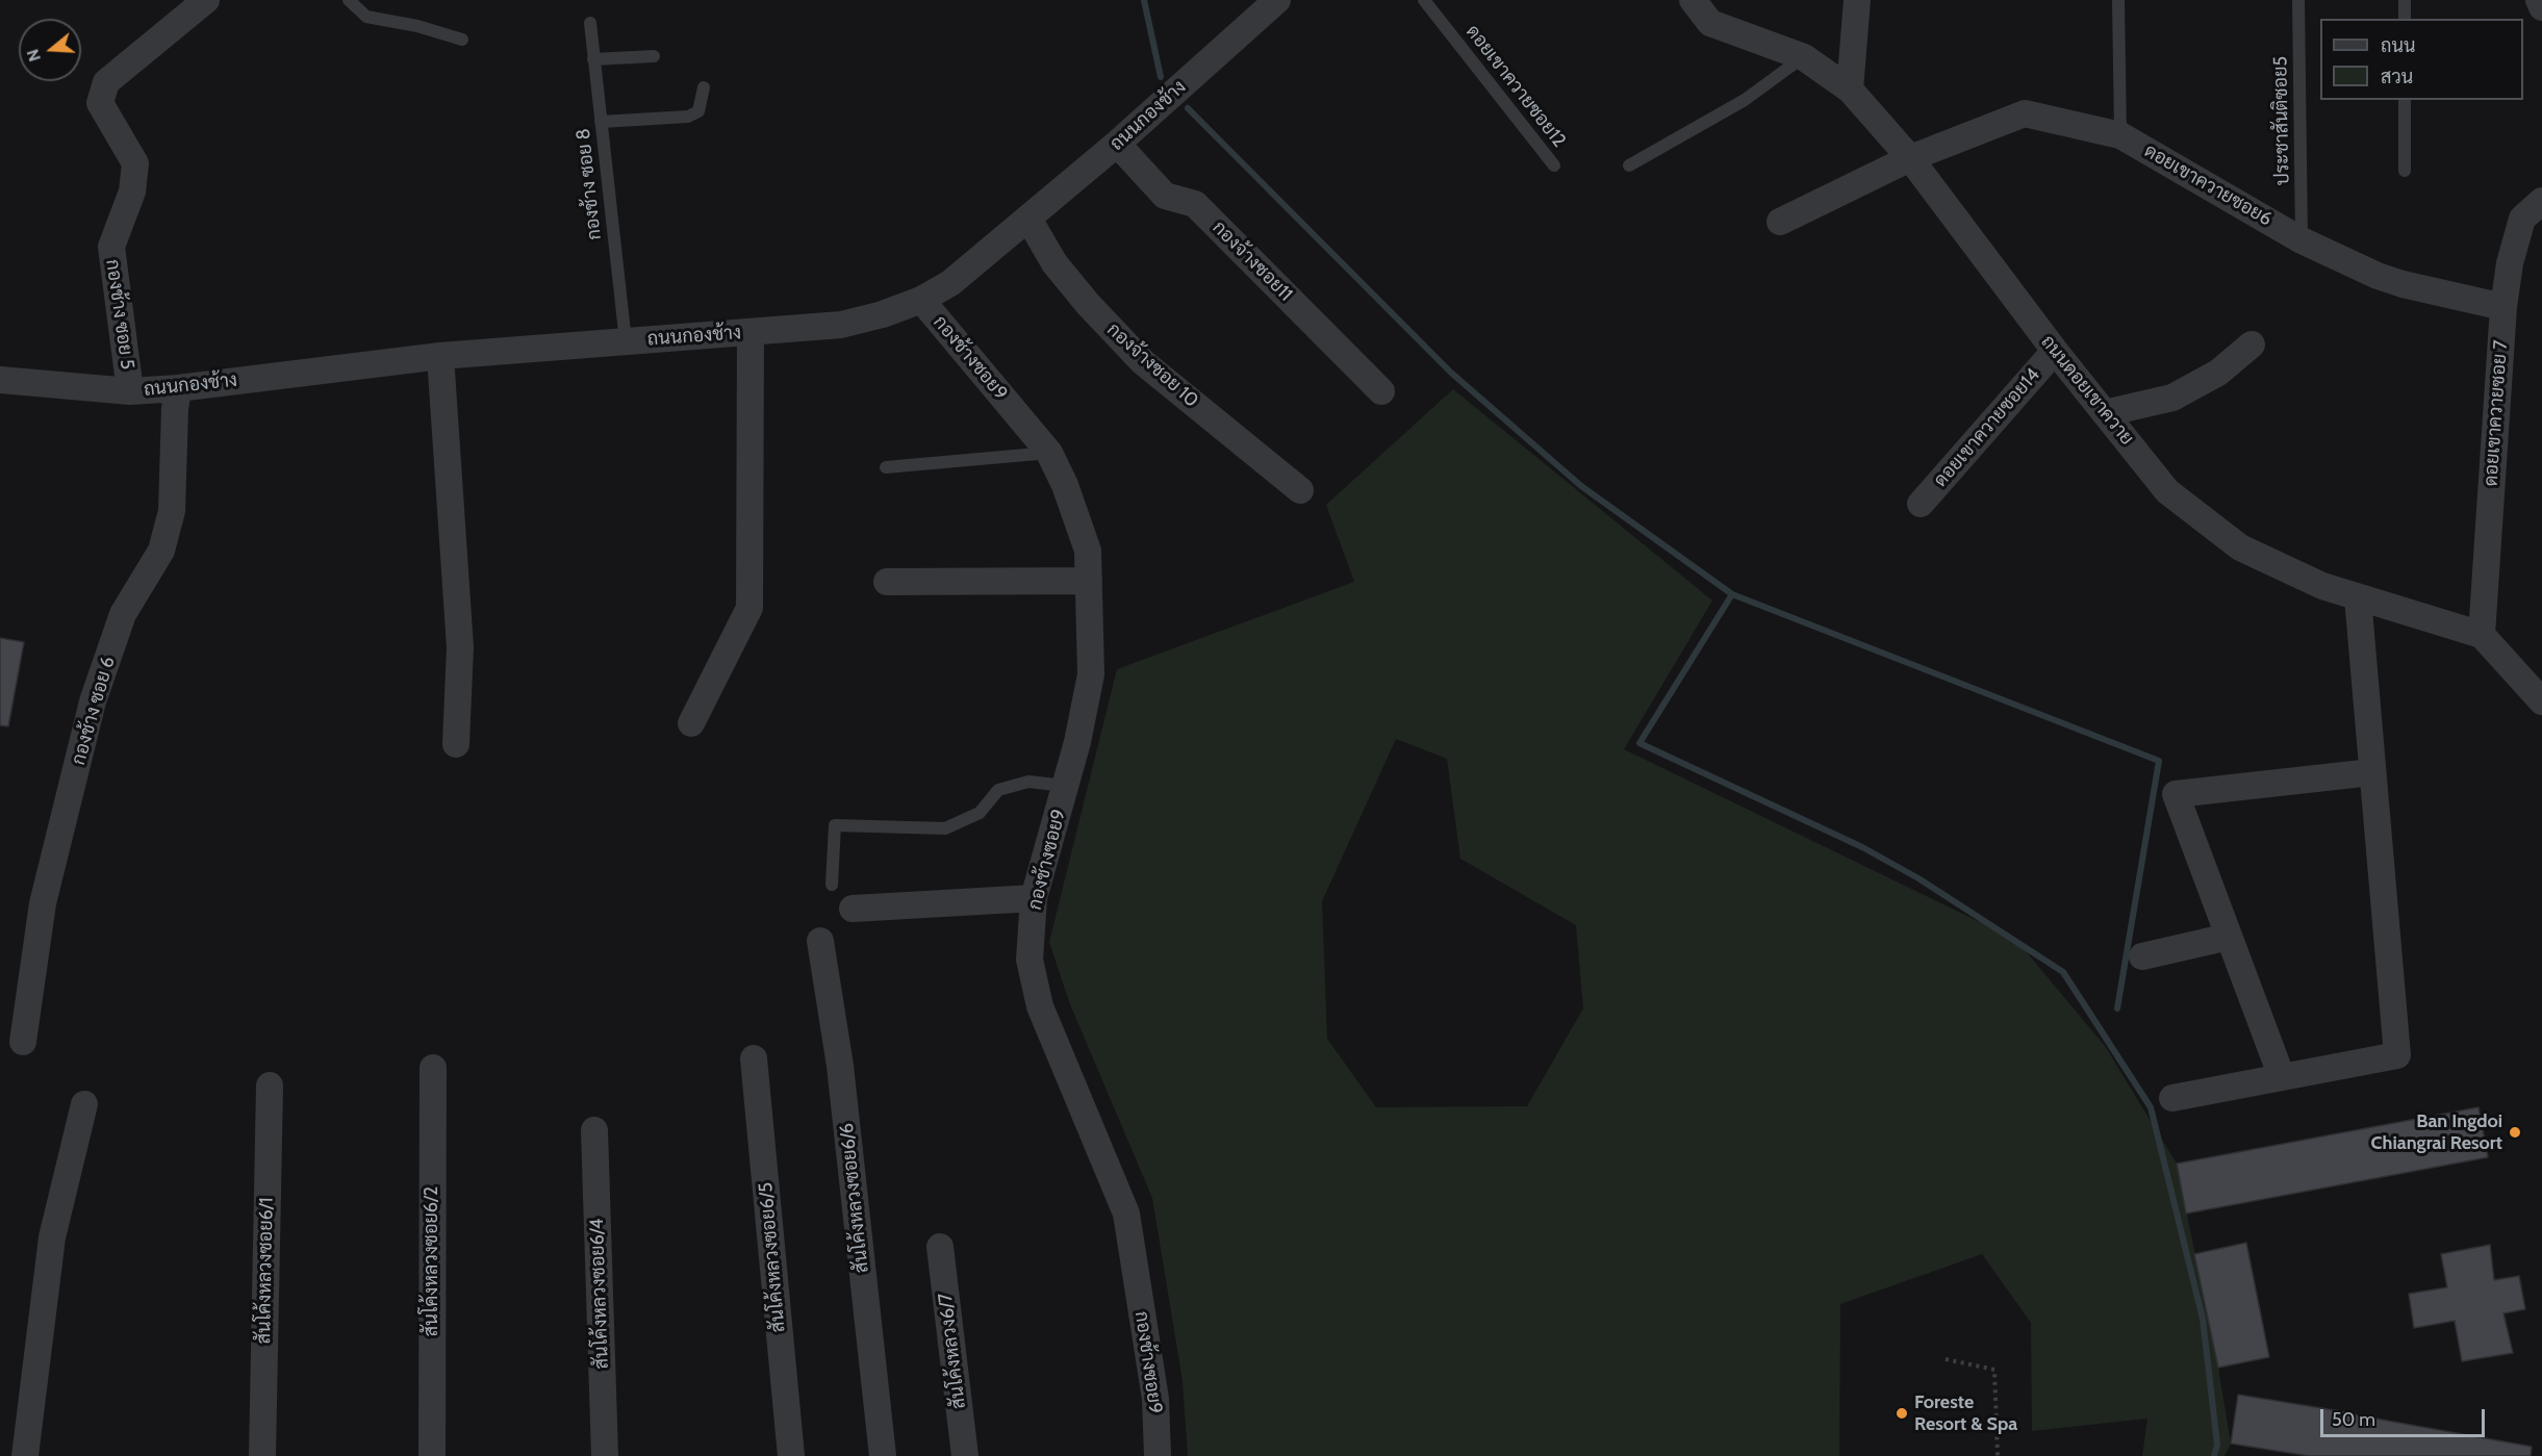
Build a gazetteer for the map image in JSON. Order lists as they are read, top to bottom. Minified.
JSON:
{"streets":{"street":["ถนนกองช้าง","ดอยเขาควายซอย6","กองจ้างซอย11","กองช้าง ซอย 5","กองช้างซอย9","กองจ้างซอย 10","ถนนดอยเขาควาย","ดอยเขาควายซอย 7","ดอยเขาควายซอย14","กองช้าง ซอย 6","สันโค้งหลวงซอย6/6","สันโค้งหลวงซอย6/5","สันโค้งหลวงซอย6/2","สันโค้งหลวงซอย6/1","สันโค้งหลวงซอย6/4","สันโค้งหลวง6/7"],"lane":["ดอยเขาควายซอย12","ประชาสันติซอย5","กองช้าง ซอย 8"]},"crossings":[["ถนนกองช้าง","กองช้าง ซอย 8"],["ถนนกองช้าง","กองจ้างซอย11"],["ถนนกองช้าง","กองช้าง ซอย 5"],["ถนนกองช้าง","กองช้างซอย9"],["ถนนกองช้าง","กองจ้างซอย 10"],["ถนนกองช้าง","กองช้าง ซอย 6"],["ประชาสันติซอย5","ดอยเขาควายซอย6"],["ดอยเขาควายซอย6","ถนนดอยเขาควาย"],["ดอยเขาควายซอย6","ดอยเขาควายซอย 7"],["ถนนดอยเขาควาย","ดอยเขาควายซอย 7"],["ถนนดอยเขาควาย","ดอยเขาควายซอย14"]],"places":["Ban Ingdoi Chiangrai Resort","Foreste Resort & Spa"],"legend":["ถนน","สวน"],"scale_bar":"50 m","north":"left"}
